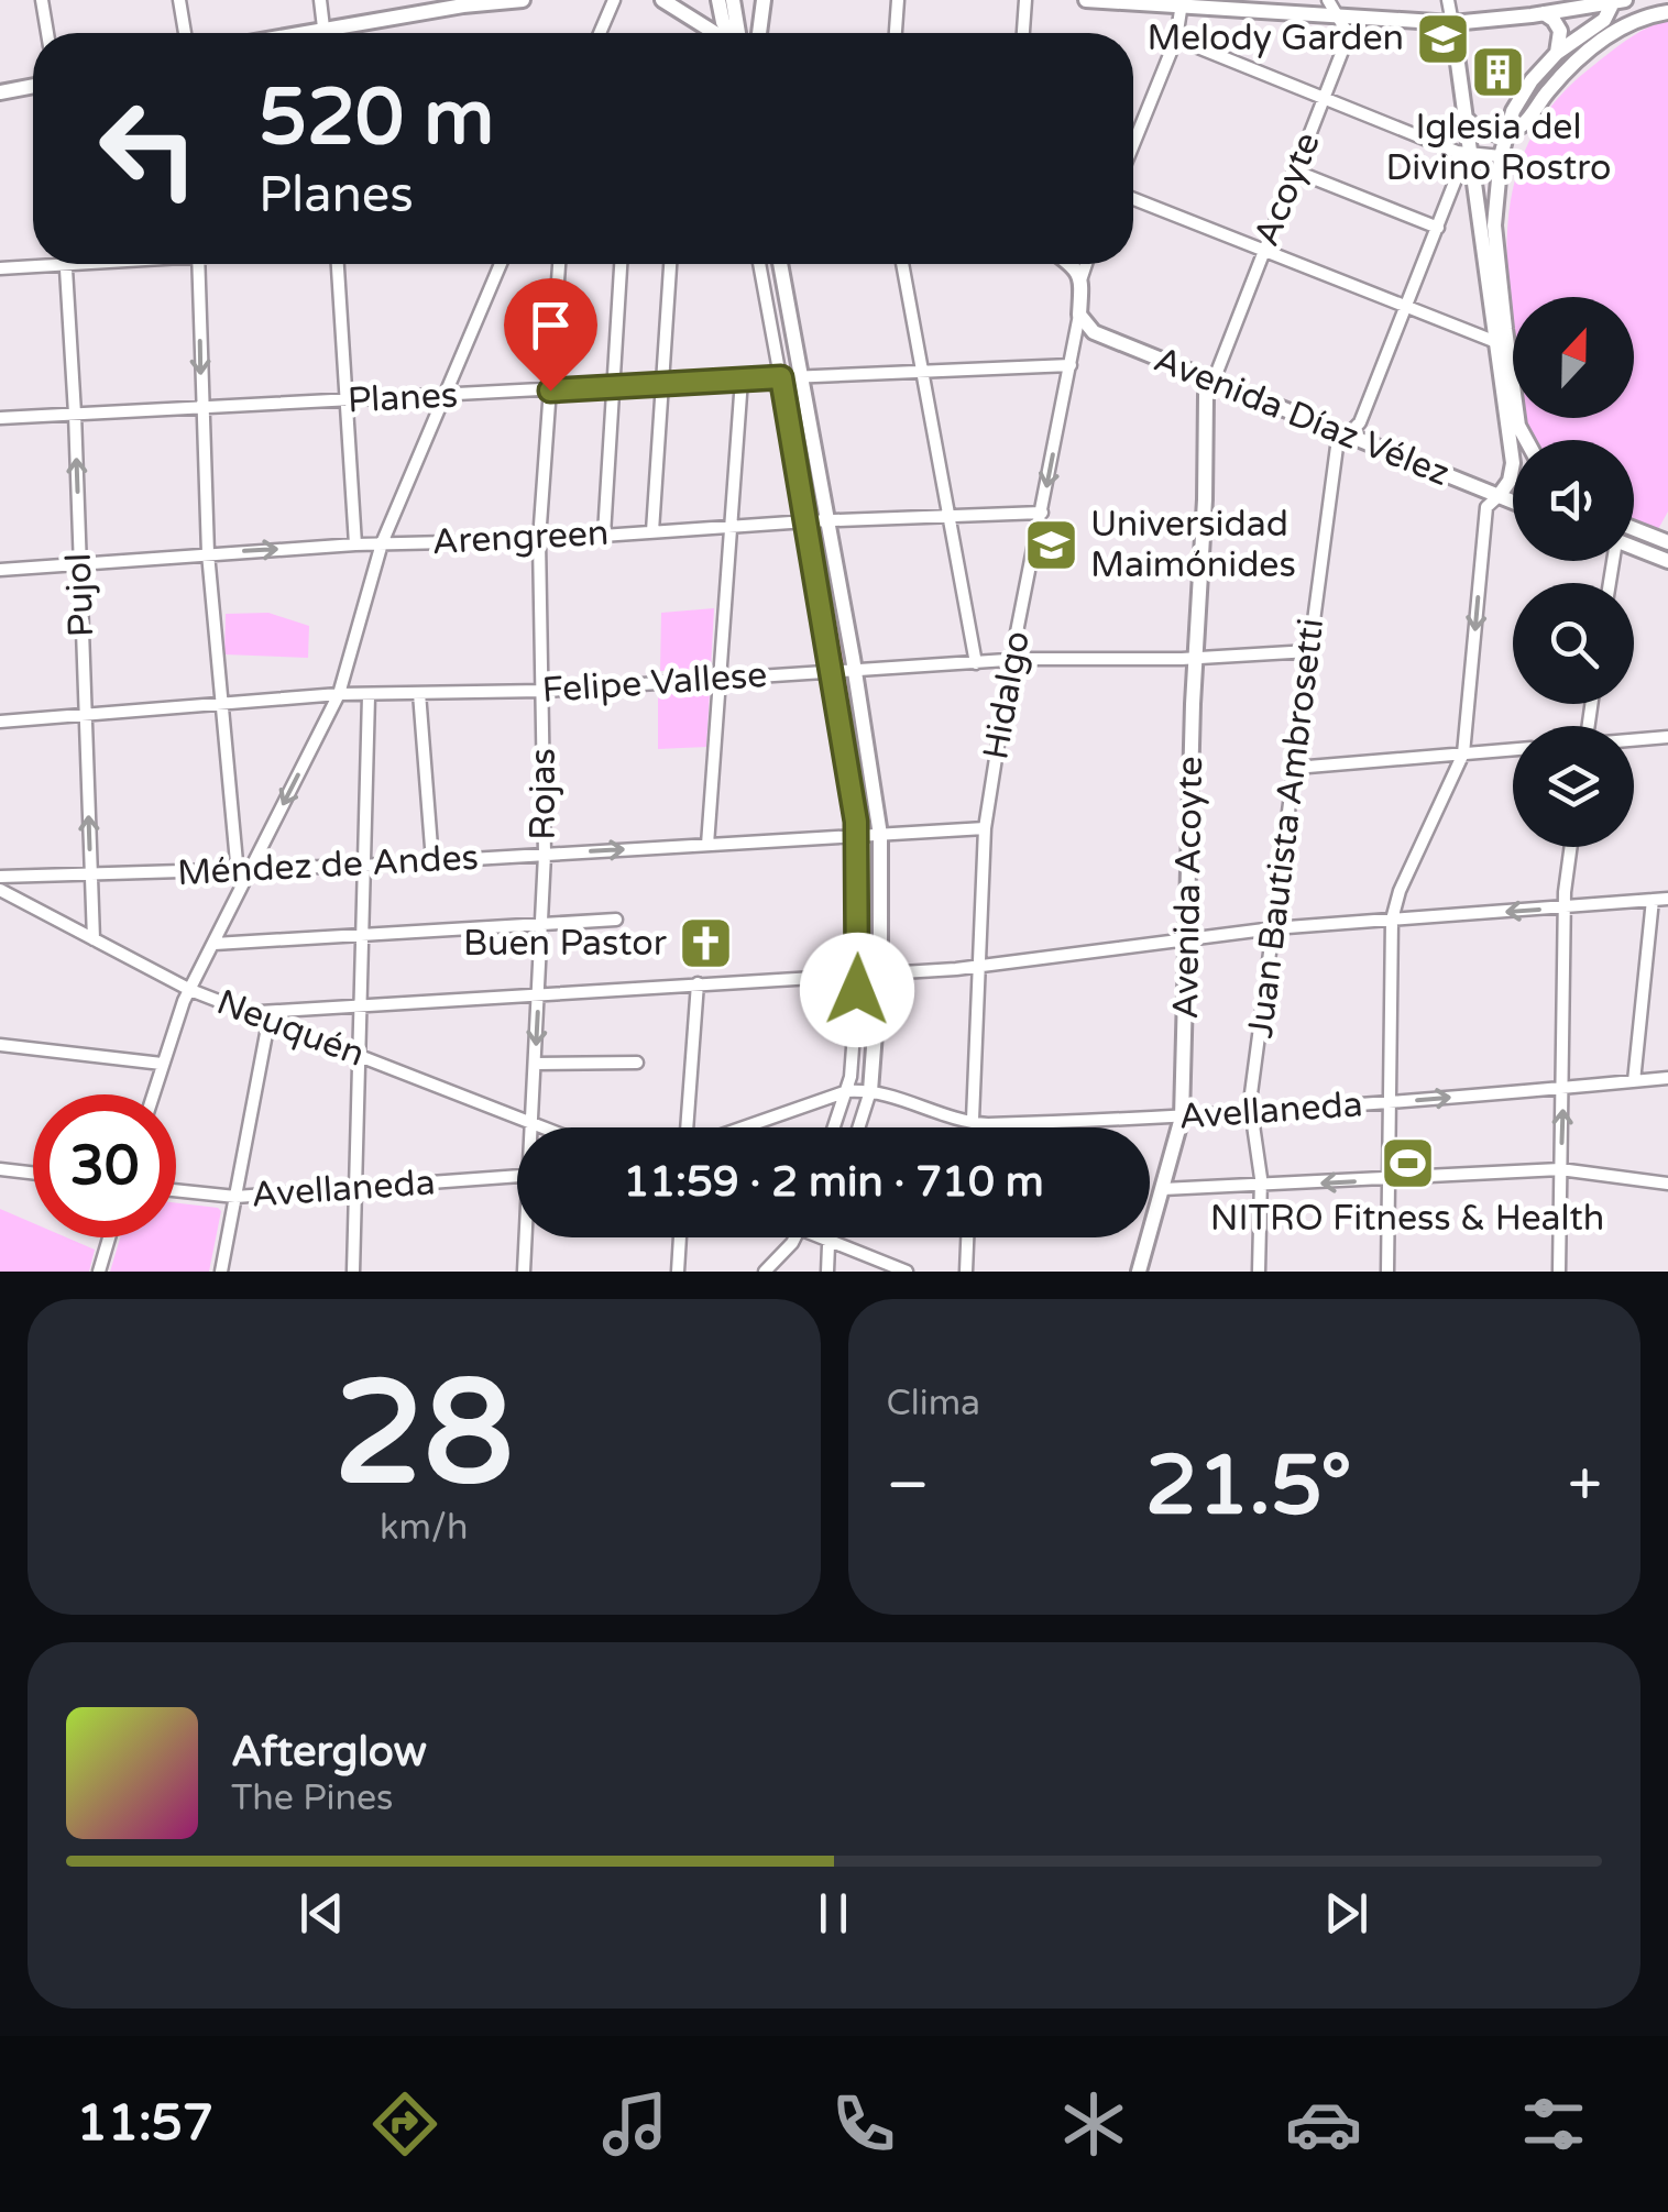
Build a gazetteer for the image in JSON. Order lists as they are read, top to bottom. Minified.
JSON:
{"streets":{"main road":["Avenida Díaz Vélez","Hidalgo","Avenida Acoyte"],"street":["Acoyte","Planes","Arengreen","Pujol","Felipe Vallese","Rojas","Juan Bautista Ambrosetti","Méndez de Andes","Neuquén","Avellaneda"]},"crossings":[["Acoyte","Avenida Díaz Vélez"],["Acoyte","Avenida Acoyte"],["Planes","Pujol"],["Planes","Hidalgo"],["Planes","Rojas"],["Avenida Díaz Vélez","Hidalgo"],["Avenida Díaz Vélez","Juan Bautista Ambrosetti"],["Avenida Díaz Vélez","Avenida Acoyte"],["Arengreen","Pujol"],["Arengreen","Hidalgo"],["Arengreen","Rojas"],["Pujol","Felipe Vallese"],["Pujol","Méndez de Andes"],["Pujol","Neuquén"],["Felipe Vallese","Hidalgo"],["Felipe Vallese","Rojas"],["Felipe Vallese","Juan Bautista Ambrosetti"],["Felipe Vallese","Avenida Acoyte"],["Hidalgo","Méndez de Andes"],["Hidalgo","Avellaneda"],["Rojas","Méndez de Andes"],["Rojas","Neuquén"],["Juan Bautista Ambrosetti","Avellaneda"],["Avenida Acoyte","Avellaneda"]],"one_way":["Pujol"],"places":{"school or university":["Melody Garden","Universidad Maimónides"],"building":["Iglesia del Divino Rostro"],"church":["Buen Pastor"],"sports":["NITRO Fitness & Health"]},"north":"top","page":{"turn":["520 m","Planes"],"limit":"30","trip":"11:59 · 2 min · 710 m","tile":[["28","km/h"],"Clima"],"heat":["−","21.5°","+"],"song":["Afterglow","The Pines"],"tabs":"11:57"}}
